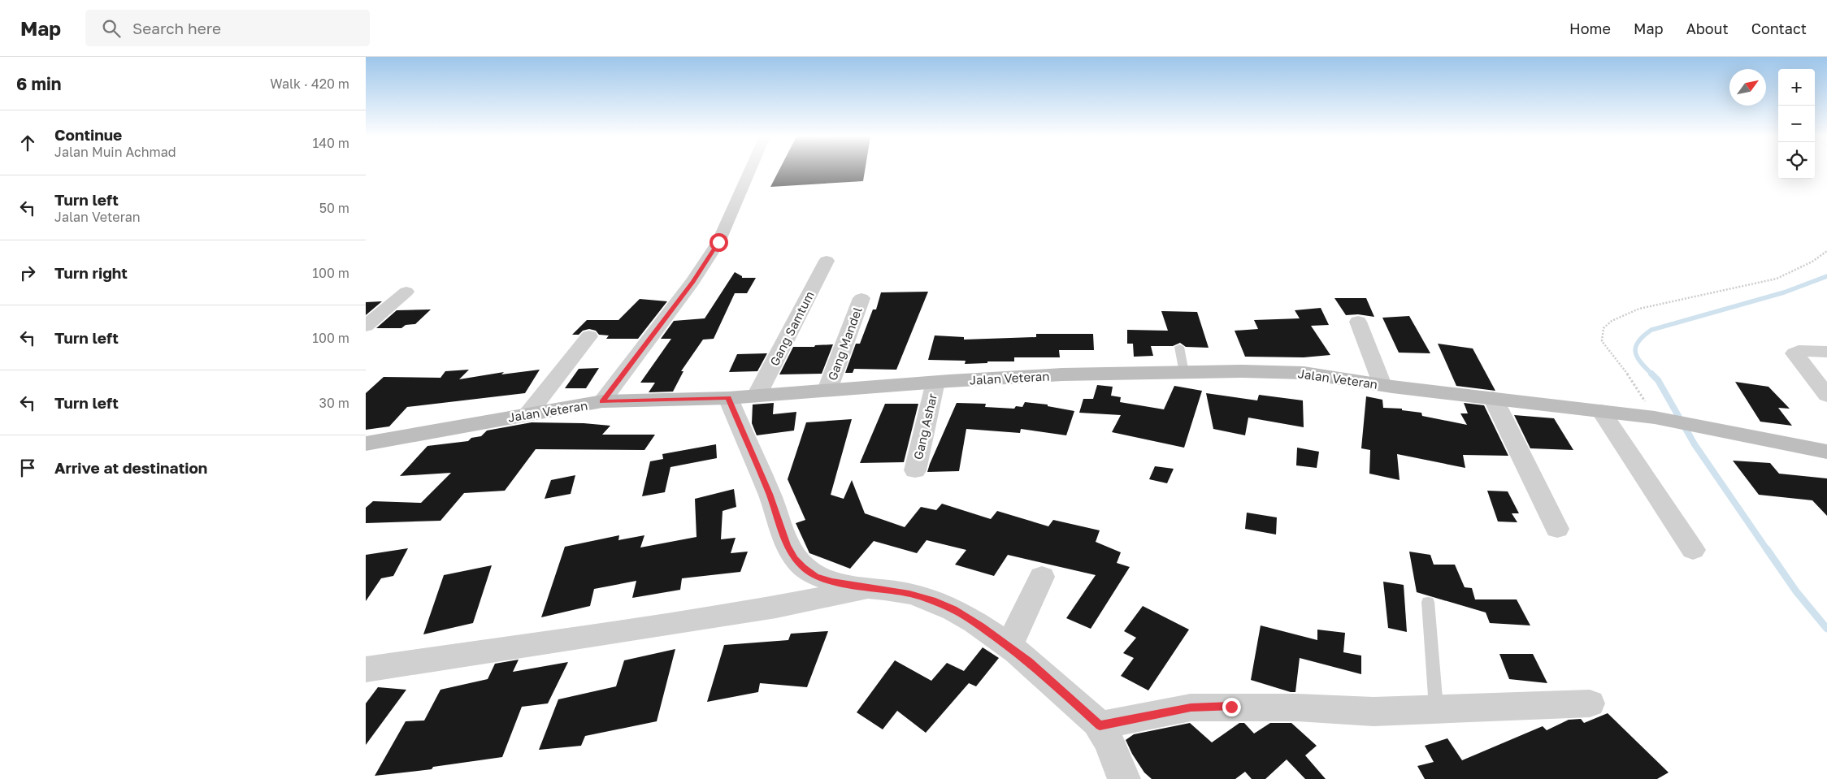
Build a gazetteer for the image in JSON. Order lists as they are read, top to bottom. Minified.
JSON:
{"streets":{"street":["Gang Samtum","Gang Mandel","Jalan Veteran","Gang Ashar"]},"crossings":[["Gang Samtum","Jalan Veteran"],["Gang Mandel","Jalan Veteran"],["Jalan Veteran","Gang Ashar"]],"north":"top right","page":{"header":"Map","search":"Search here","nav":["Home","Map","About","Contact"],"heading":["6 min","Walk · 420 m"],"map_buttons":["+","−"],"list":[["Continue","Jalan Muin Achmad","140 m"],["Turn left","Jalan Veteran","50 m"],["Turn right","100 m"],["Turn left","100 m"],["Turn left","30 m"],"Arrive at destination"]}}
